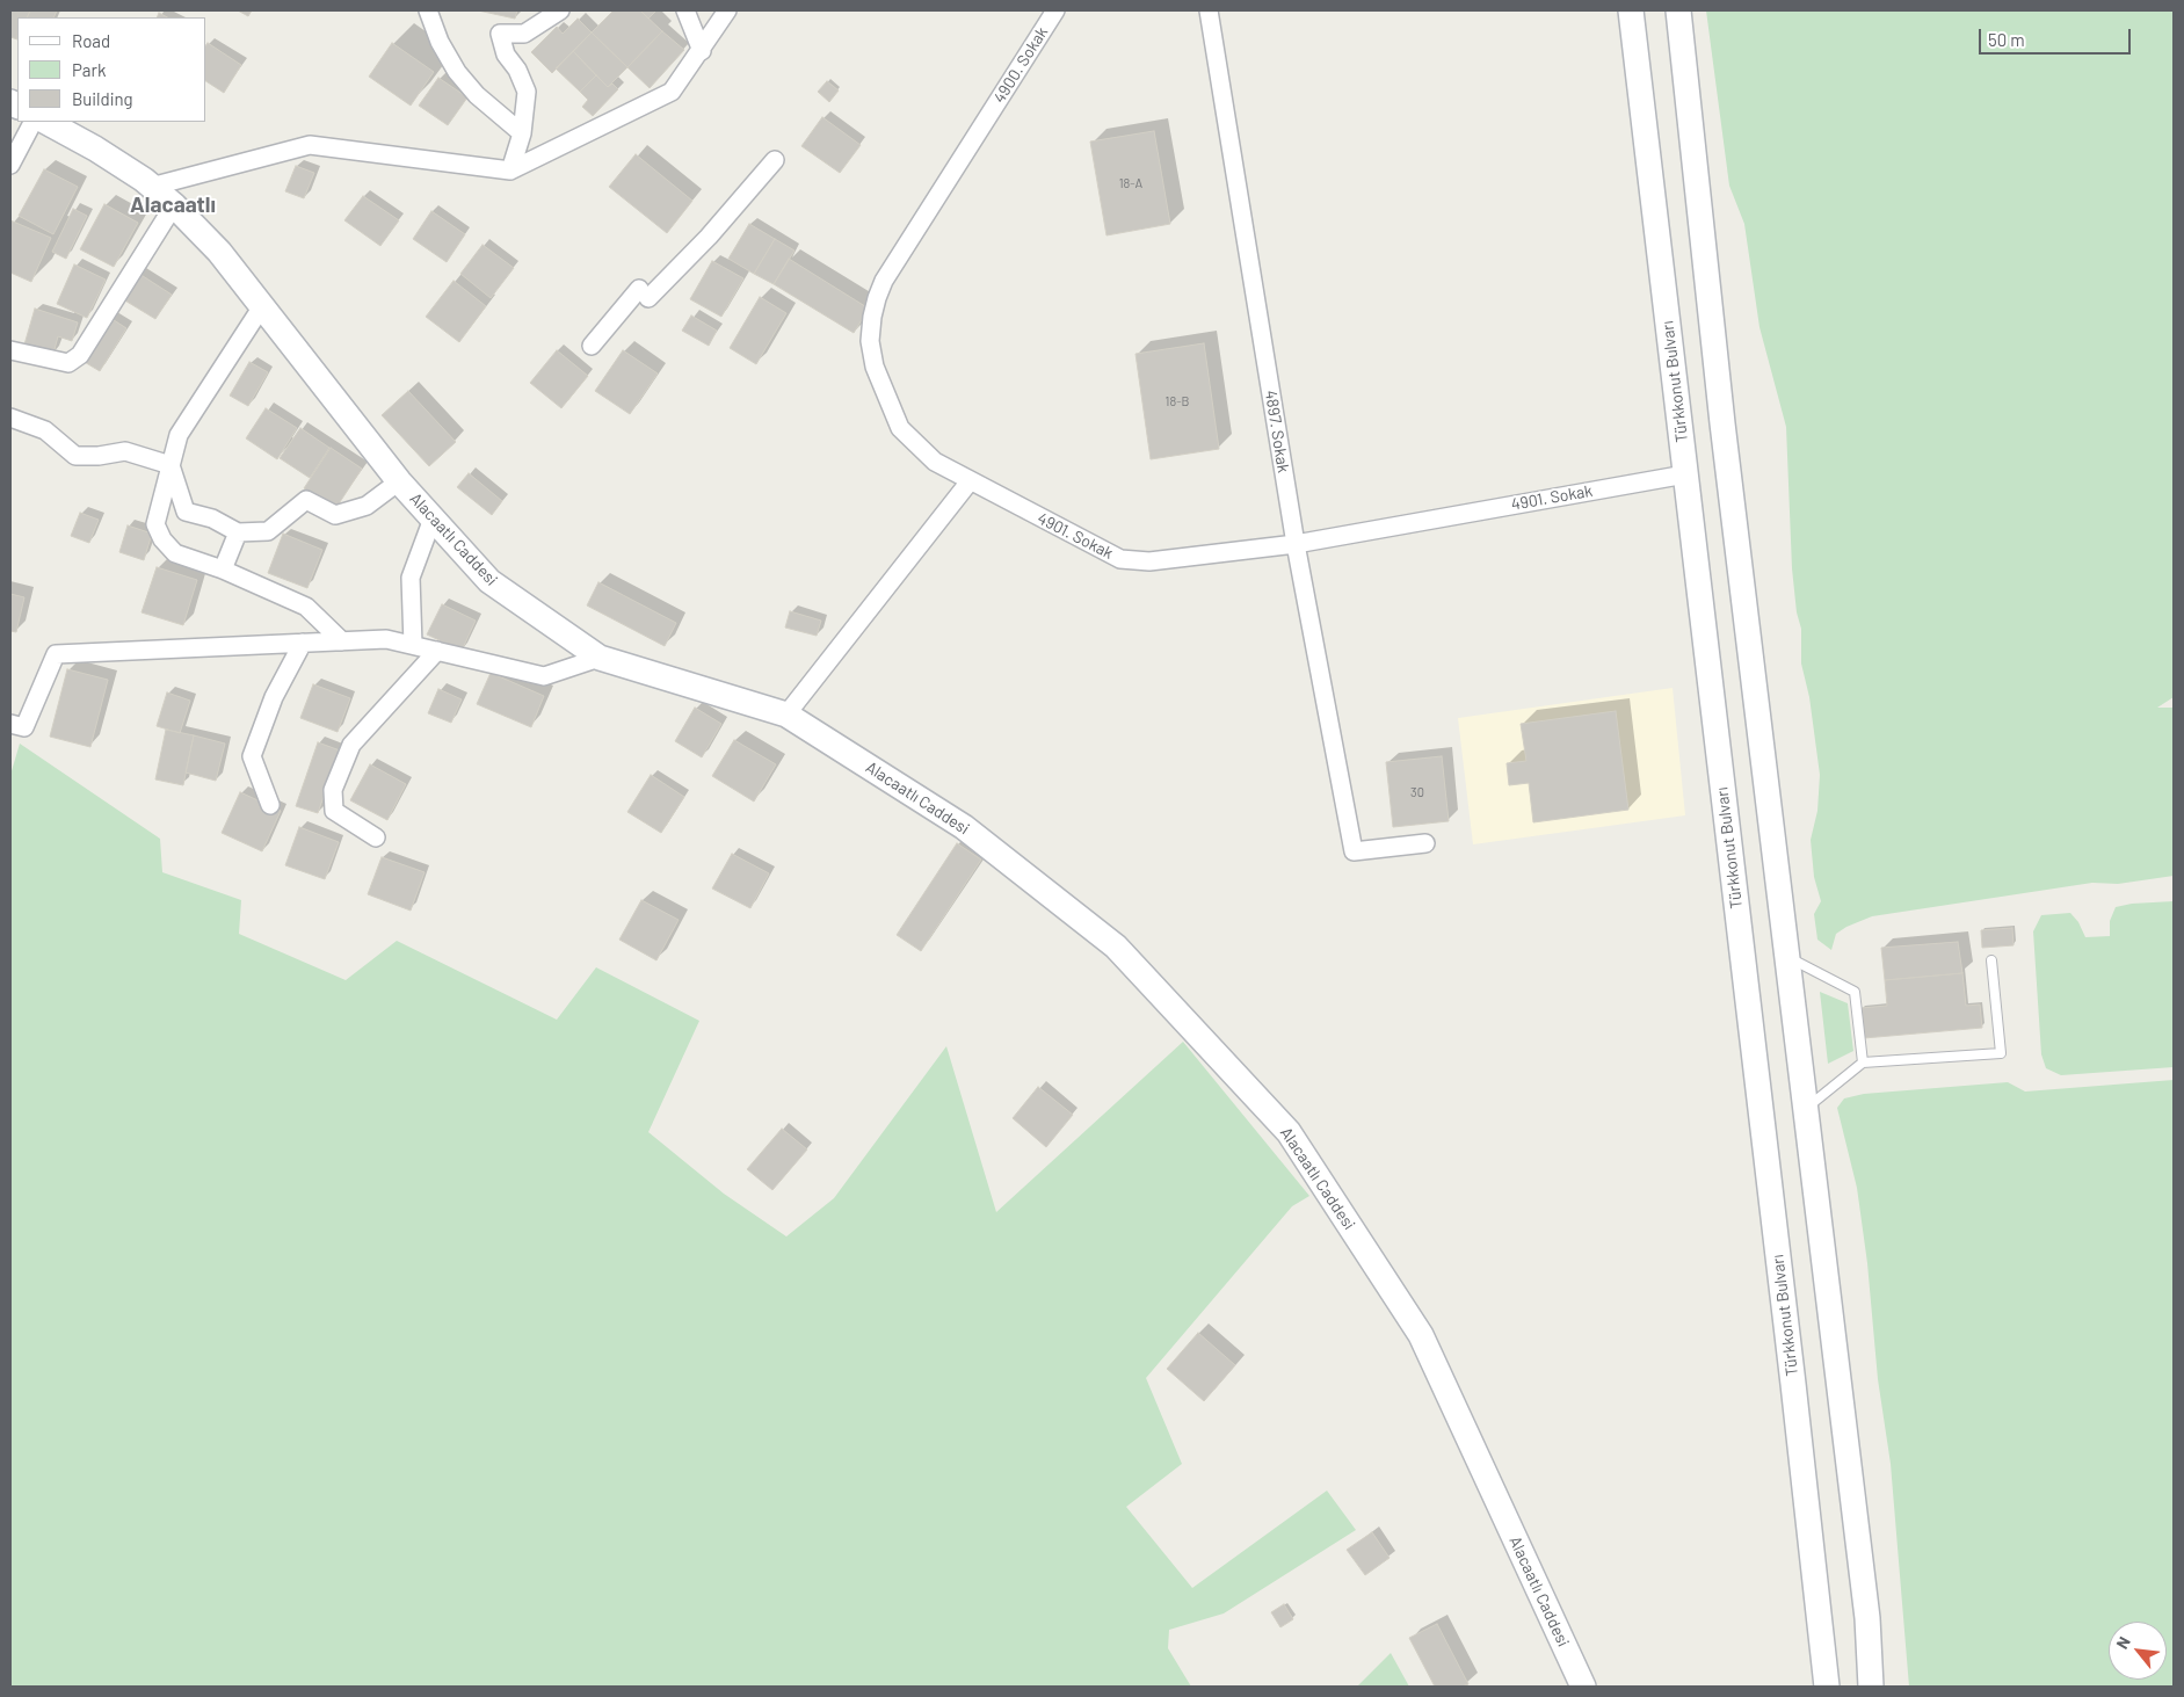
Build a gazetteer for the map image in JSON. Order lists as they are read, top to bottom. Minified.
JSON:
{"streets":{"street":["4900. Sokak","Türkkonut Bulvarı","4897. Sokak","4901. Sokak","Alacaatlı Caddesi"]},"crossings":[["4900. Sokak","4901. Sokak"],["Türkkonut Bulvarı","4901. Sokak"],["4897. Sokak","4901. Sokak"]],"districts":["Alacaatlı"],"house_numbers":["18-A","18-B","30"],"legend":["Road","Park","Building"],"scale_bar":"50 m","north":"top left"}
